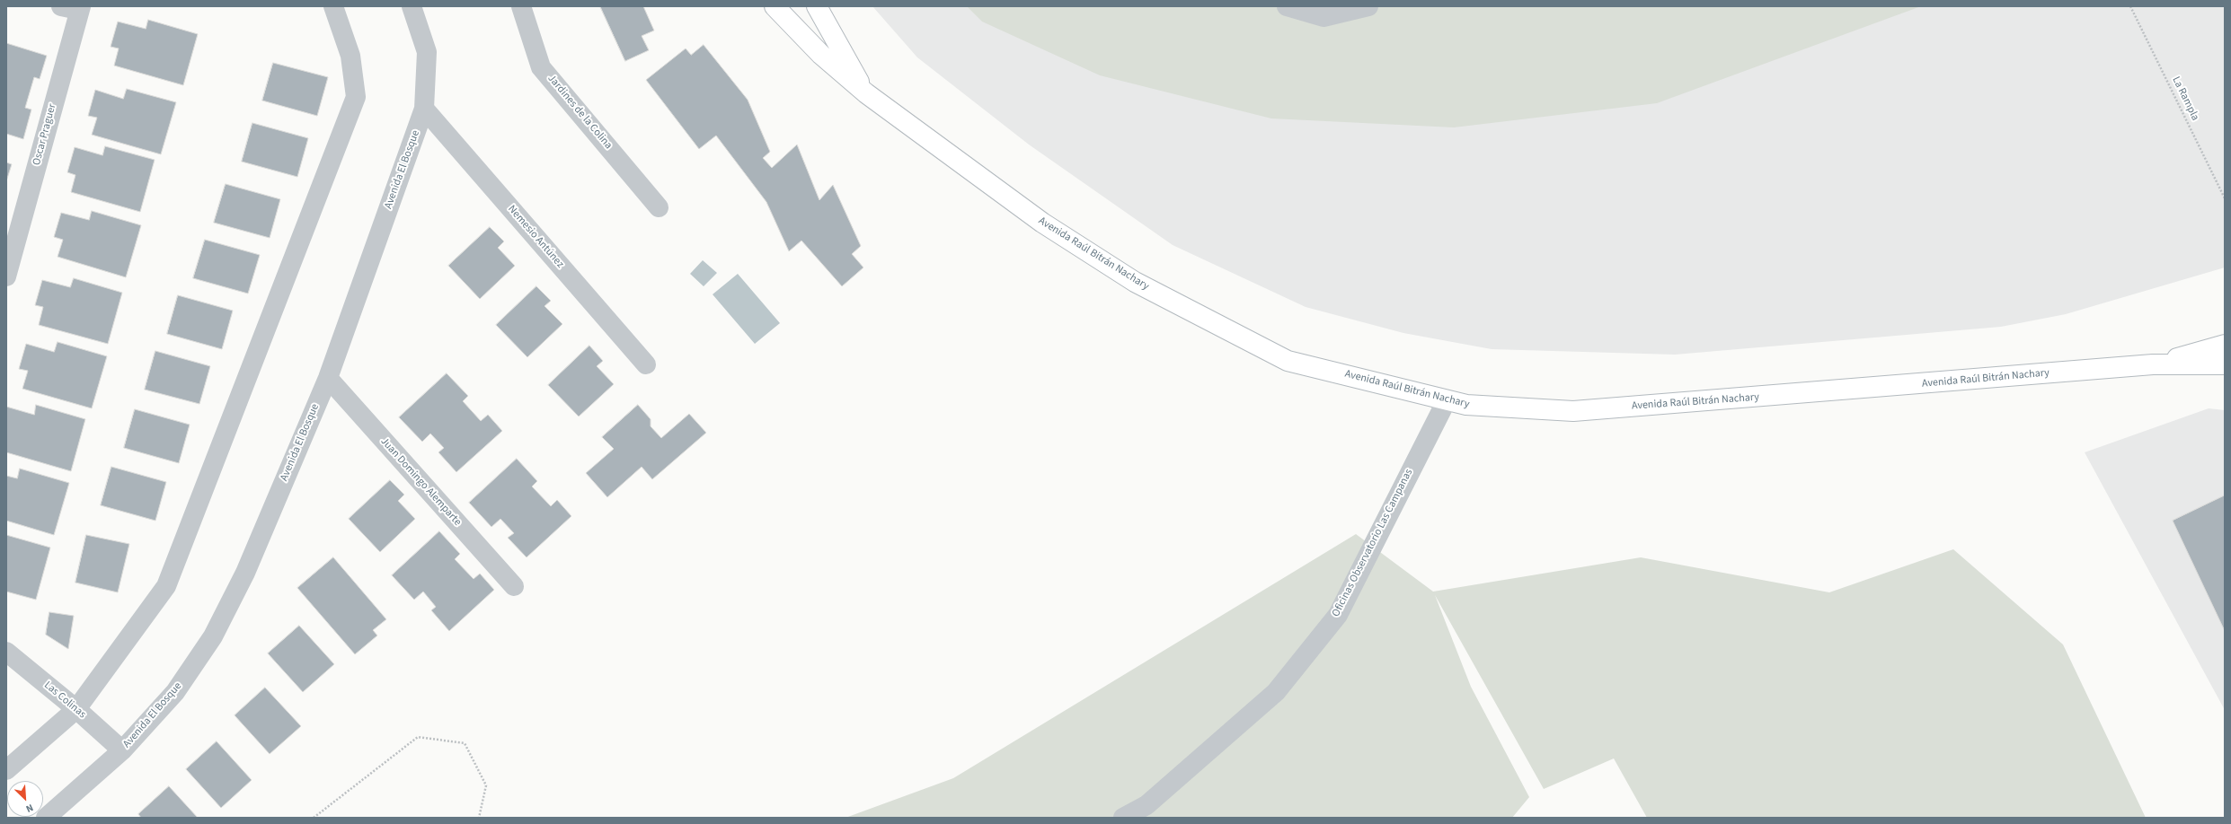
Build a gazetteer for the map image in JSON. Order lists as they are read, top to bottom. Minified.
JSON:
{"streets":{"main road":["Avenida Raúl Bitrán Nachary"],"street":["Jardines de la Colina","Oscar Praguer","Avenida El Bosque","Nemesio Antúnez","Juan Domingo Alemparte","Oficinas Observatorio Las Campanas","Las Colinas"],"path":["La Rampla"]},"crossings":[["Avenida El Bosque","Nemesio Antúnez"],["Avenida El Bosque","Juan Domingo Alemparte"],["Avenida El Bosque","Las Colinas"],["Avenida Raúl Bitrán Nachary","Oficinas Observatorio Las Campanas"]],"north":"bottom right"}
